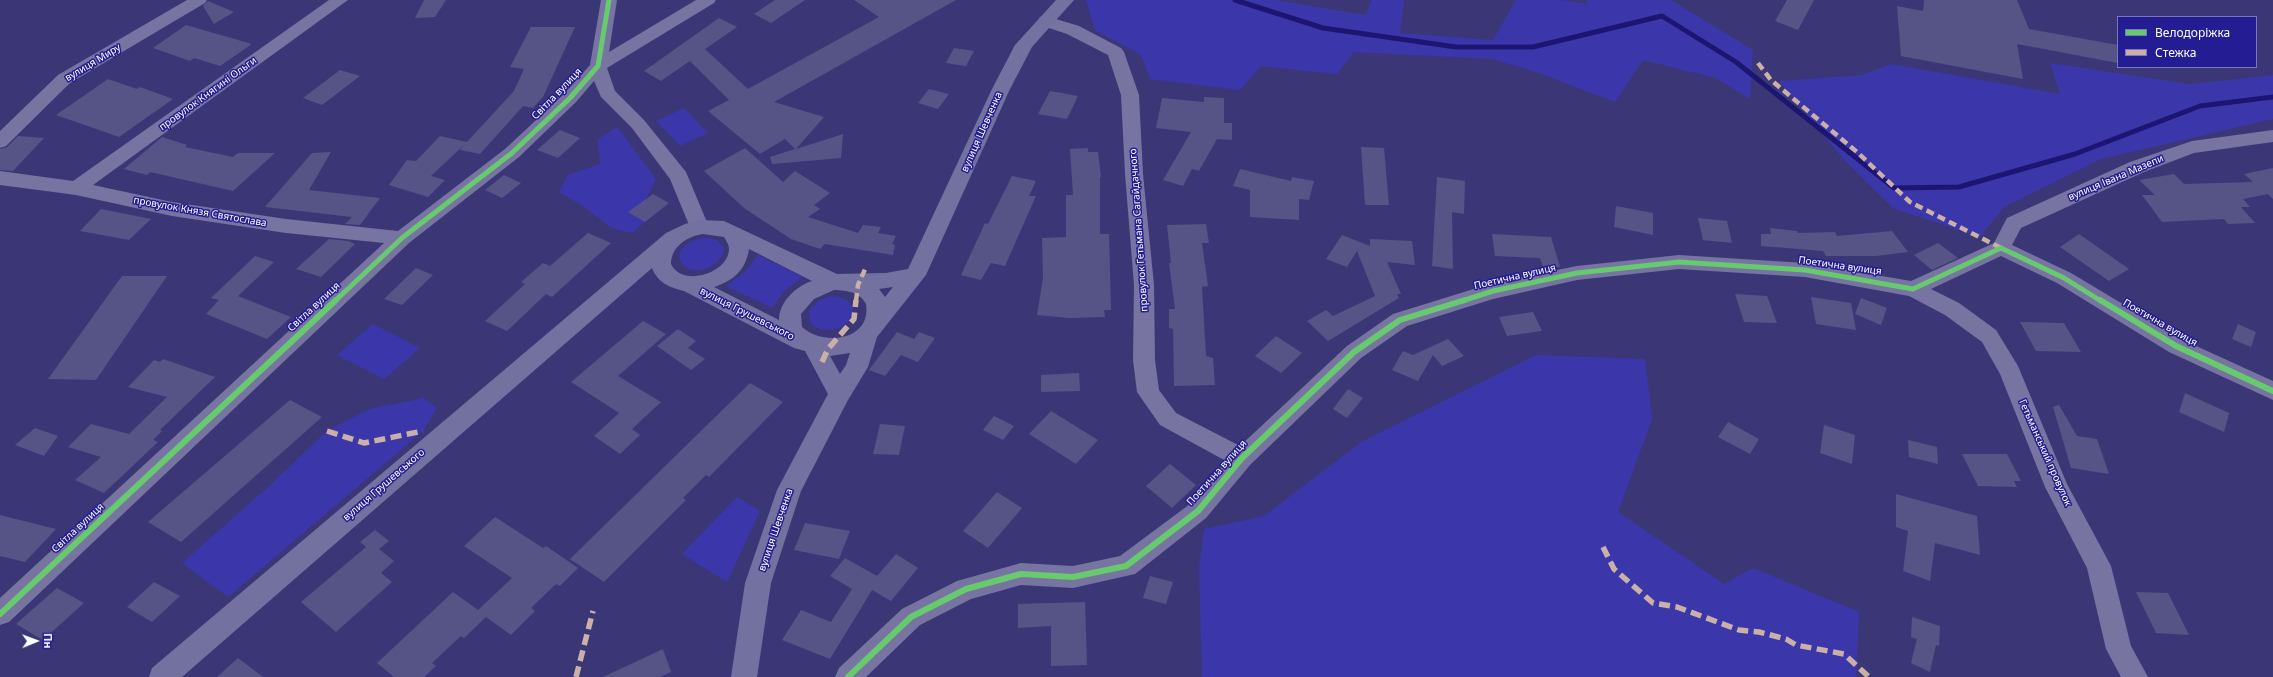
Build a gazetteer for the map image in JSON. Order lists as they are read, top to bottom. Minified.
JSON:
{"streets":{"main road":["вулиця Шевченка","вулиця Грушевського"],"street":["вулиця Миру","провулок Княгині Ольги","Світла вулиця","вулиця Івана Мазепи","провулок Князя Святослава","провулок Гетьмана Сагайдачного","Поетична вулиця","Гетьманський провулок"]},"crossings":[["провулок Княгині Ольги","провулок Князя Святослава"],["Світла вулиця","провулок Князя Святослава"],["вулиця Шевченка","провулок Гетьмана Сагайдачного"],["вулиця Шевченка","вулиця Грушевського"],["вулиця Івана Мазепи","Поетична вулиця"],["провулок Гетьмана Сагайдачного","Поетична вулиця"],["Поетична вулиця","Гетьманський провулок"]],"legend":["Велодоріжка","Стежка"],"north":"right"}
